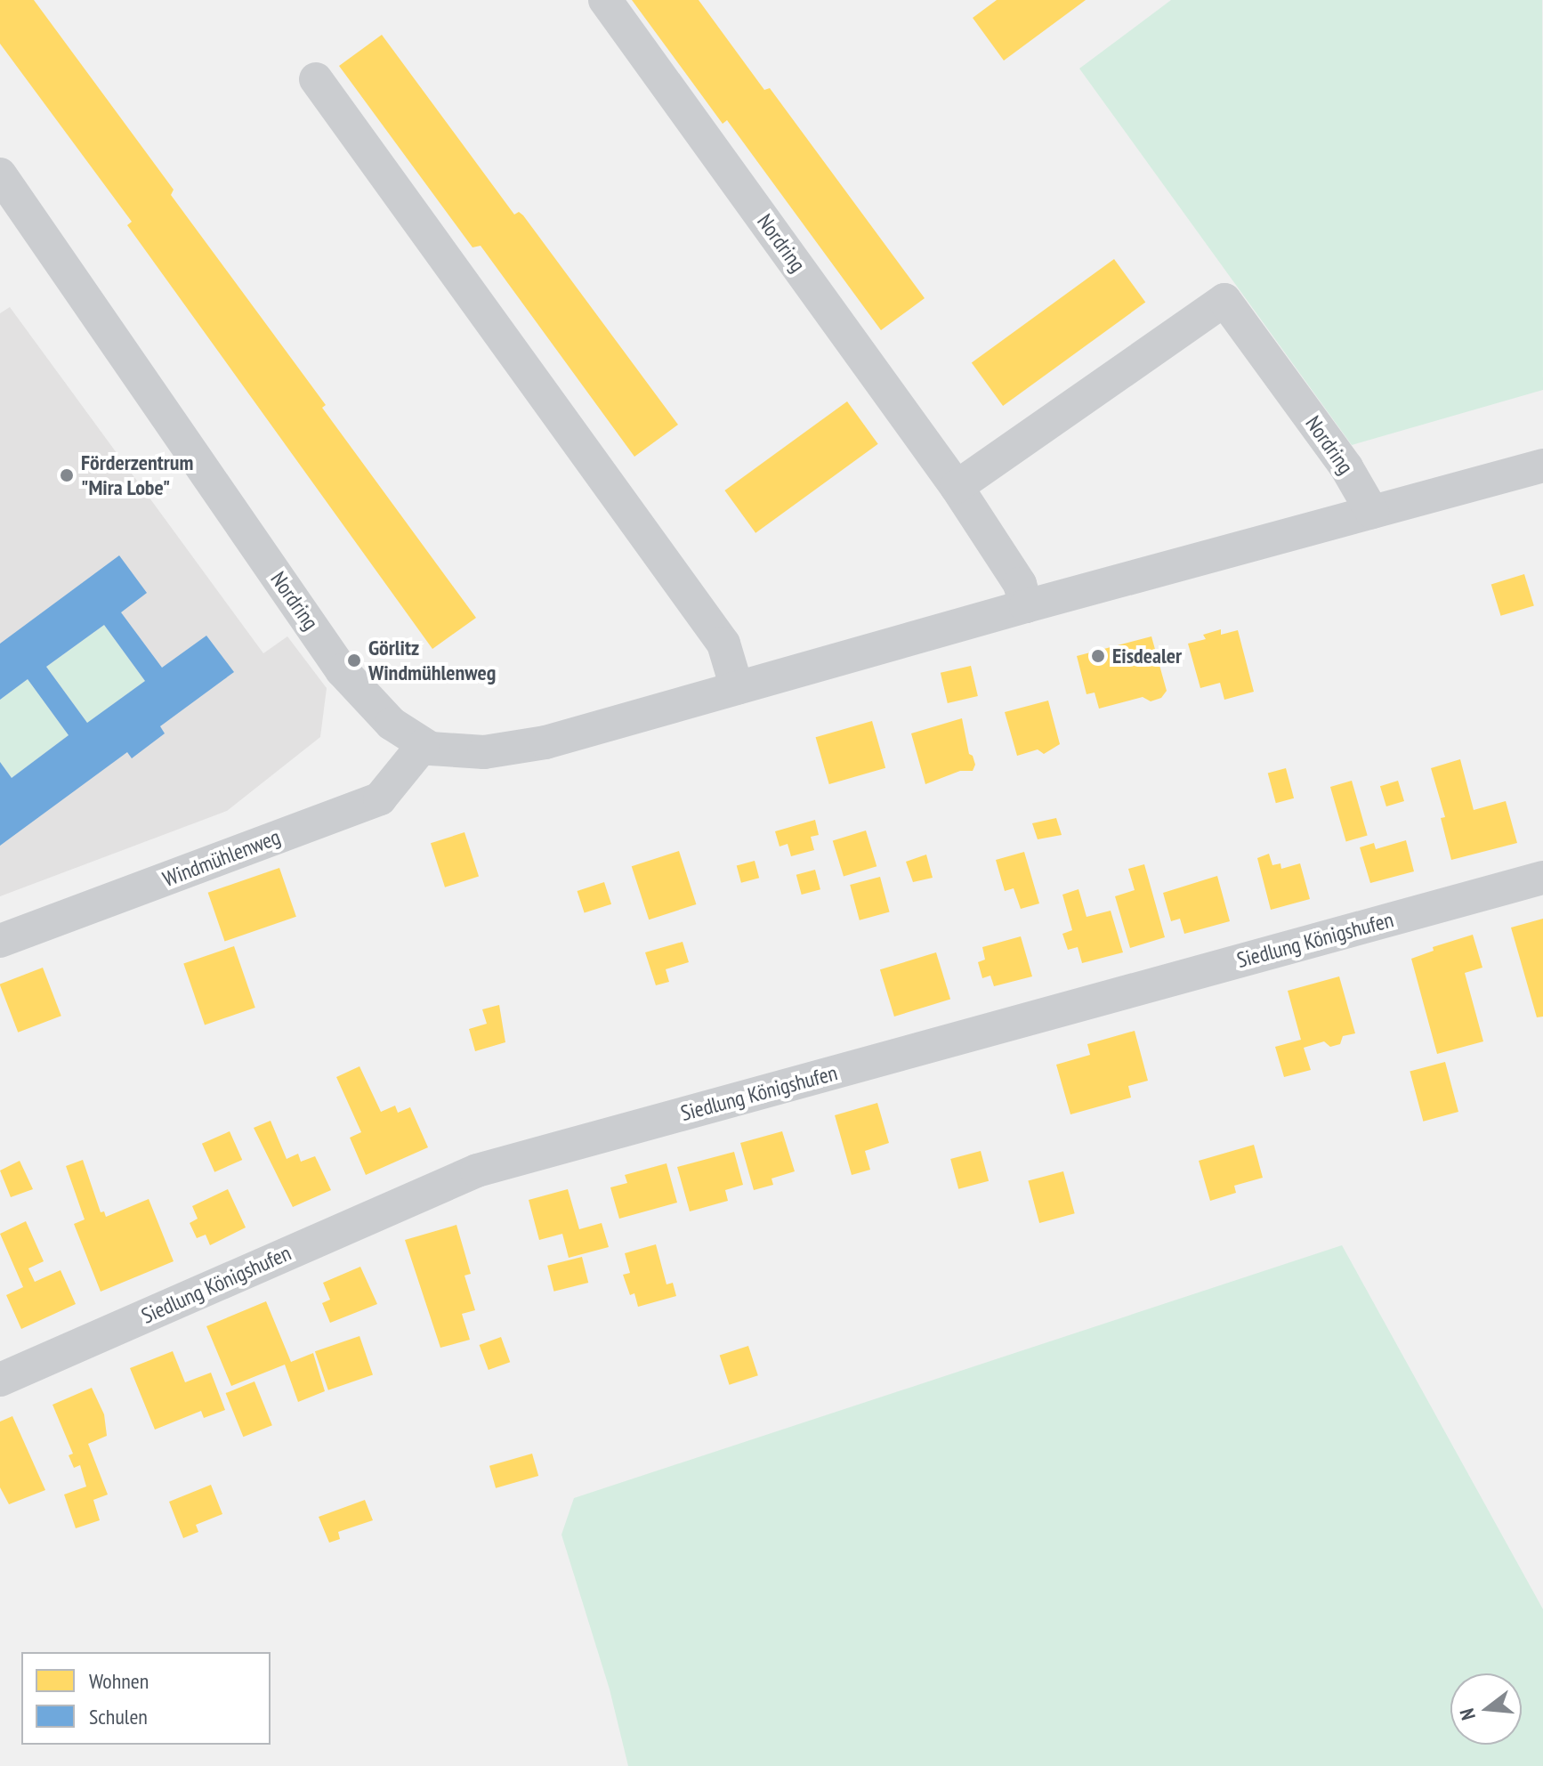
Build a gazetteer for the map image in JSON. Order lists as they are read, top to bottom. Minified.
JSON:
{"streets":{"street":["Nordring","Windmühlenweg","Siedlung Königshufen"]},"crossings":[["Nordring","Windmühlenweg"]],"places":["Förderzentrum \"Mira Lobe\"","Eisdealer","Görlitz Windmühlenweg"],"legend":["Wohnen","Schulen"],"north":"left"}
